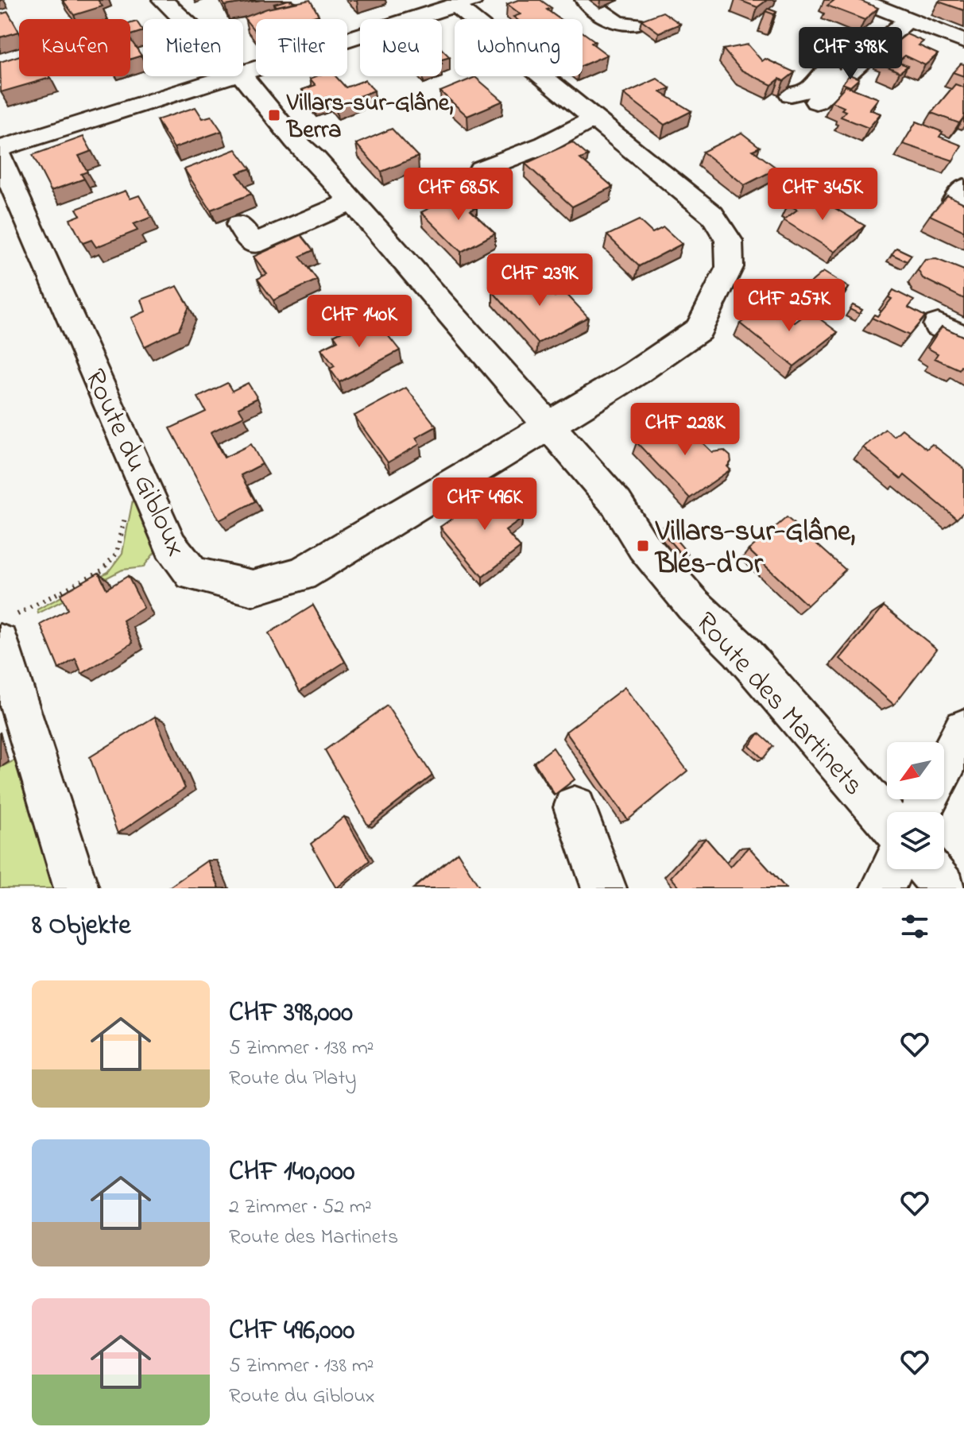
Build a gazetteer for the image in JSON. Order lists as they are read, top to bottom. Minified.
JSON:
{"streets":{"street":["Route du Gibloux","Route des Martinets"]},"crossings":[["Route du Gibloux","Route des Martinets"]],"places":{"transit":["Villars-sur-Glâne, Berra","Villars-sur-Glâne, Blés-d'Or"]},"north":"bottom left","page":{"chip":["Kaufen","Mieten","Filter","Neu","Wohnung"],"price":["CHF 398K","CHF 685K","CHF 345K","CHF 239K","CHF 257K","CHF 140K","CHF 228K","CHF 496K"],"heading":"8 Objekte","list":[{"name":"CHF 398,000","note":"5 Zimmer · 138 m² · Route du Platy"},{"name":"CHF 140,000","note":"2 Zimmer · 52 m² · Route des Martinets"},{"name":"CHF 496,000","note":"5 Zimmer · 138 m² · Route du Gibloux"}]}}
